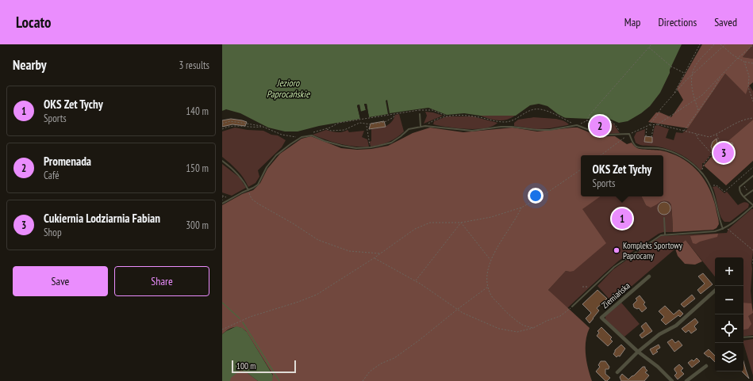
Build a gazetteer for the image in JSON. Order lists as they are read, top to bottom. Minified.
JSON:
{"streets":{"street":["Ziemiańska"]},"water":["Jezioro Paprocańskie"],"places":["Kompleks Sportowy Paprocany"],"scale_bar":"100 m","page":{"header":"Locato","nav":["Map","Directions","Saved"],"heading":["Nearby","3 results"],"list":[{"mark":"1","name":"OKS Zet Tychy","note":"Sports","value":"140 m"},{"mark":"2","name":"Promenada","note":"Café","value":"150 m"},{"mark":"3","name":"Cukiernia Lodziarnia Fabian","note":"Shop","value":"300 m"}],"pins":["2","3","1"],"popup":["OKS Zet Tychy","Sports"],"buttons":["Save","Share"],"map_buttons":["+","−"],"scale":"100 m"}}
